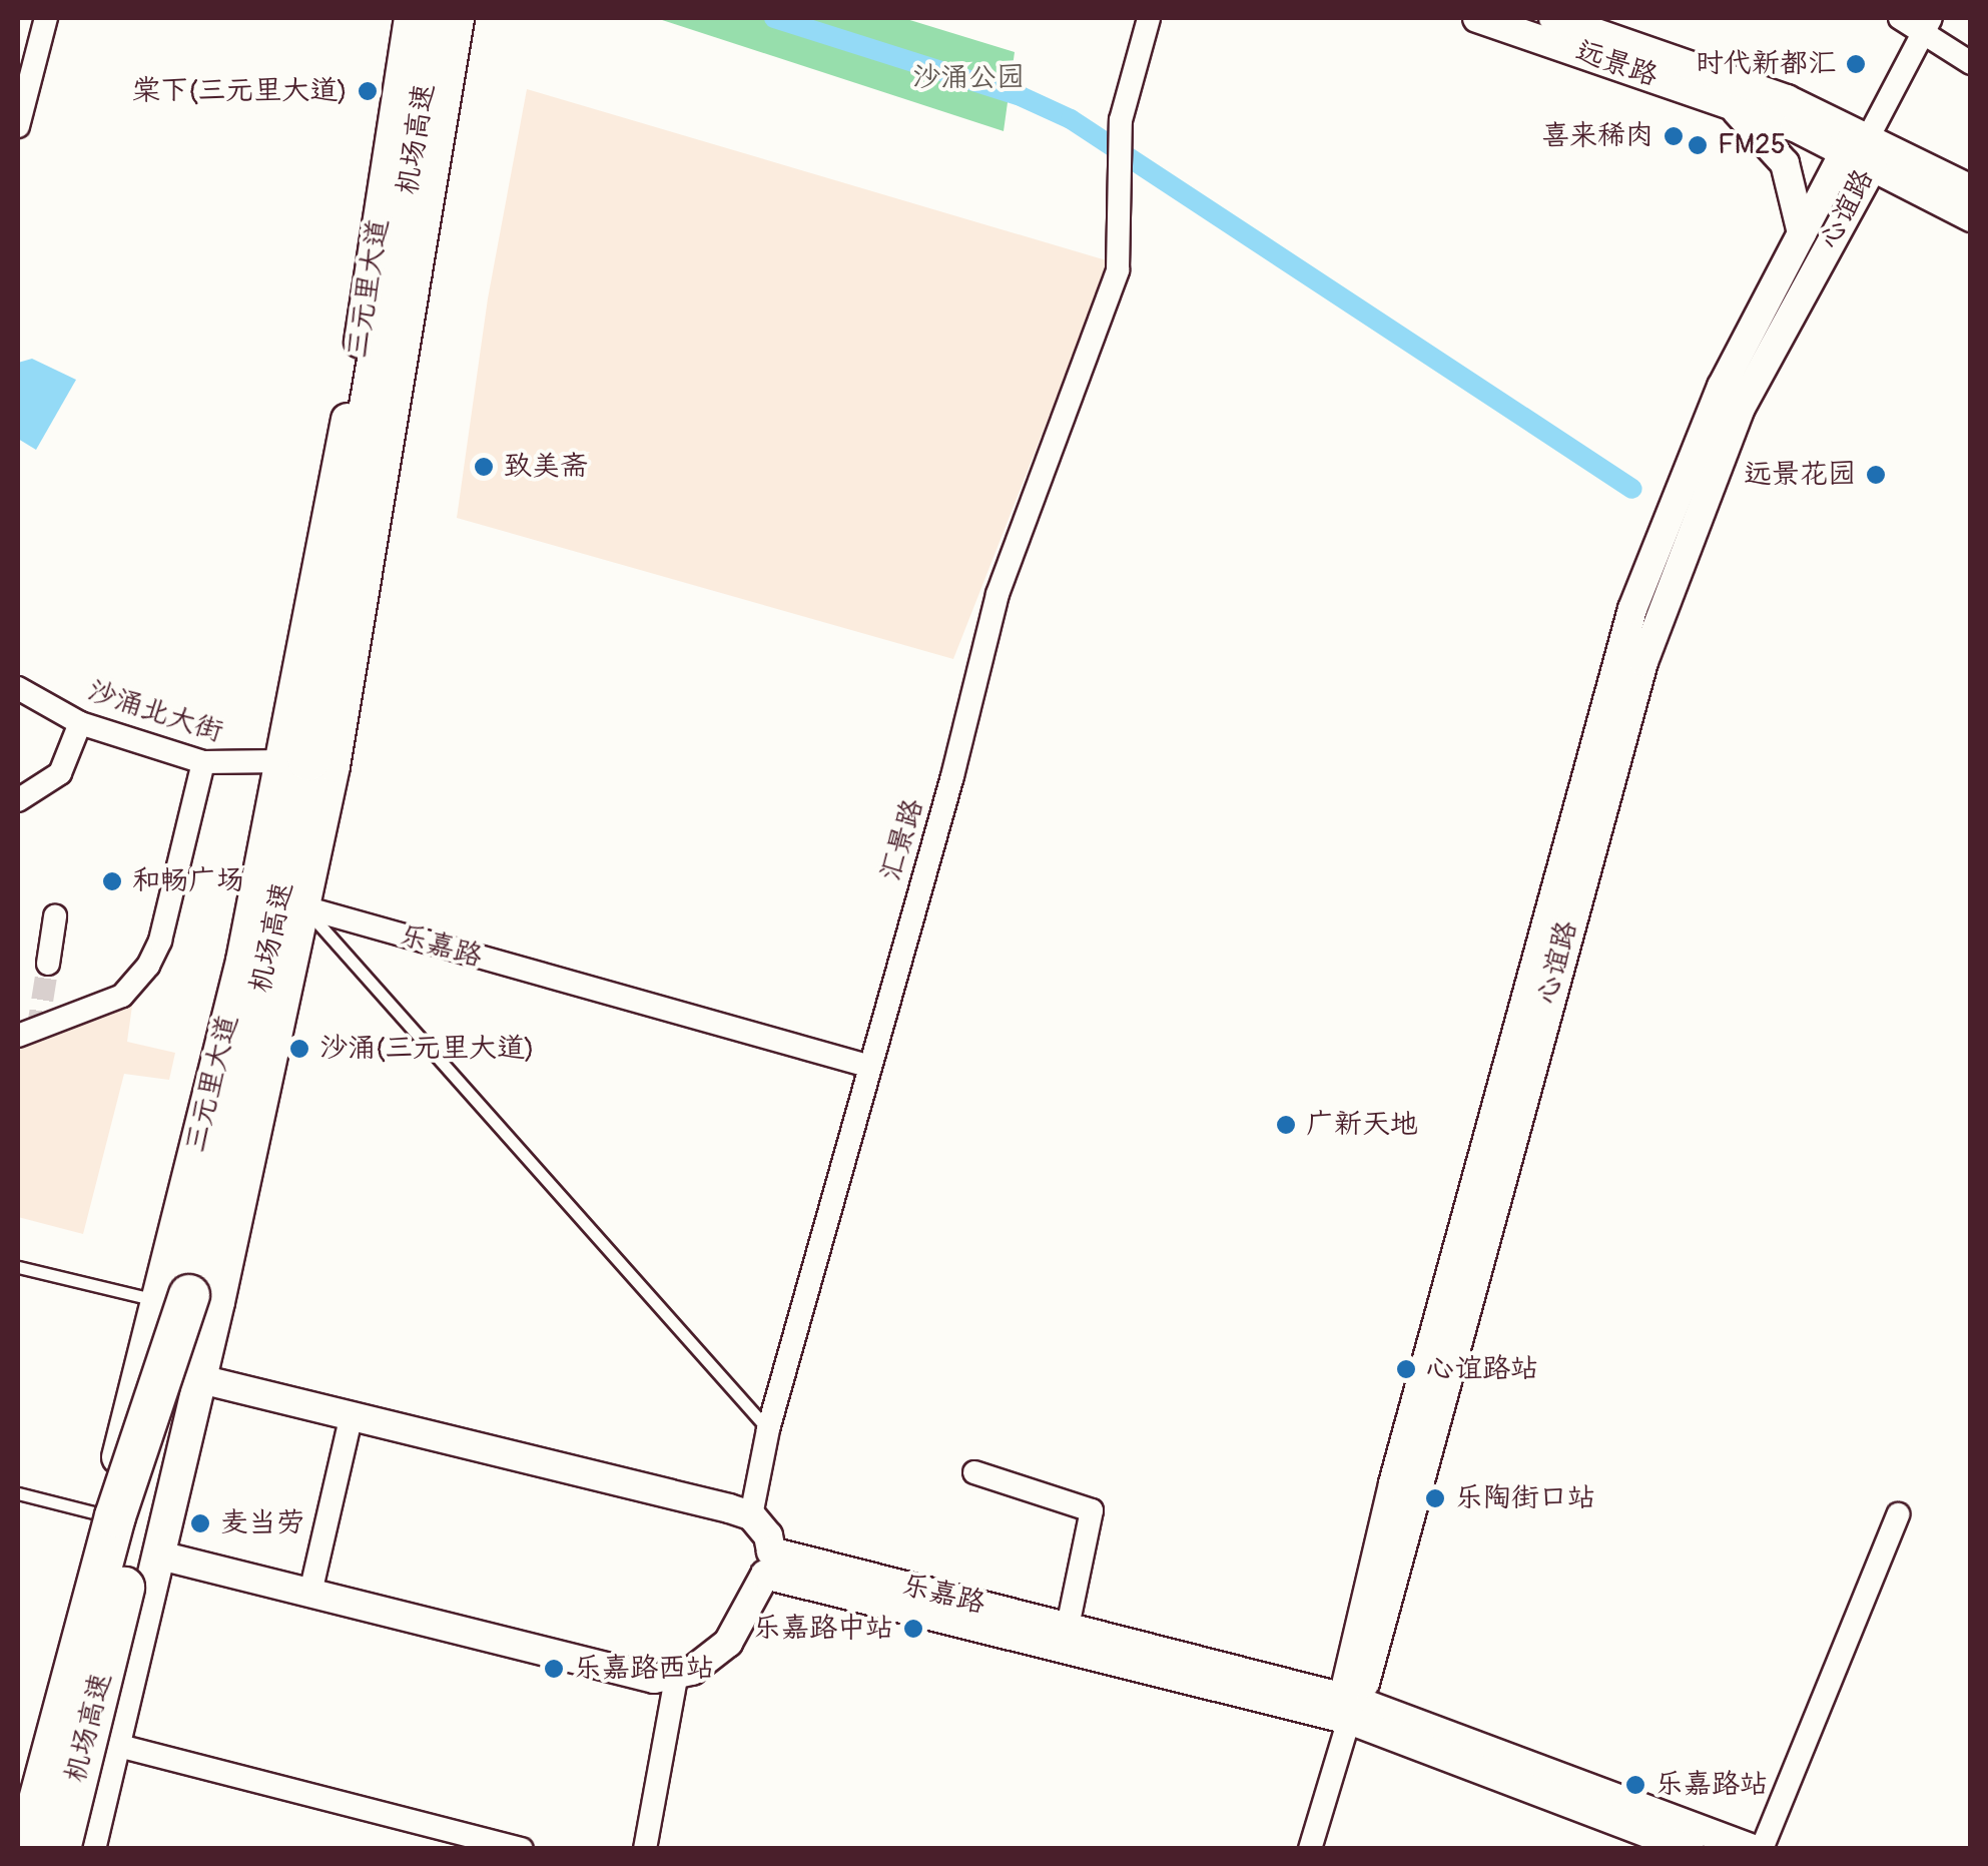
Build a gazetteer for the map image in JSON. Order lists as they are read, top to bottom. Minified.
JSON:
{"streets":{"highway":["机场高速"],"main road":["三元里大道"],"street":["远景路","心谊路","沙涌北大街","汇景路","乐嘉路"]},"crossings":[["远景路","心谊路"],["机场高速","三元里大道"],["心谊路","乐嘉路"],["三元里大道","沙涌北大街"],["三元里大道","乐嘉路"],["汇景路","乐嘉路"]],"parks":["沙涌公园"],"places":["时代新都汇","棠下(三元里大道)","喜来稀肉","FM25","致美斋","远景花园","和畅广场","沙涌(三元里大道)","广新天地","心谊路站","乐陶街口站","麦当劳","乐嘉路中站","乐嘉路西站","乐嘉路站"]}
